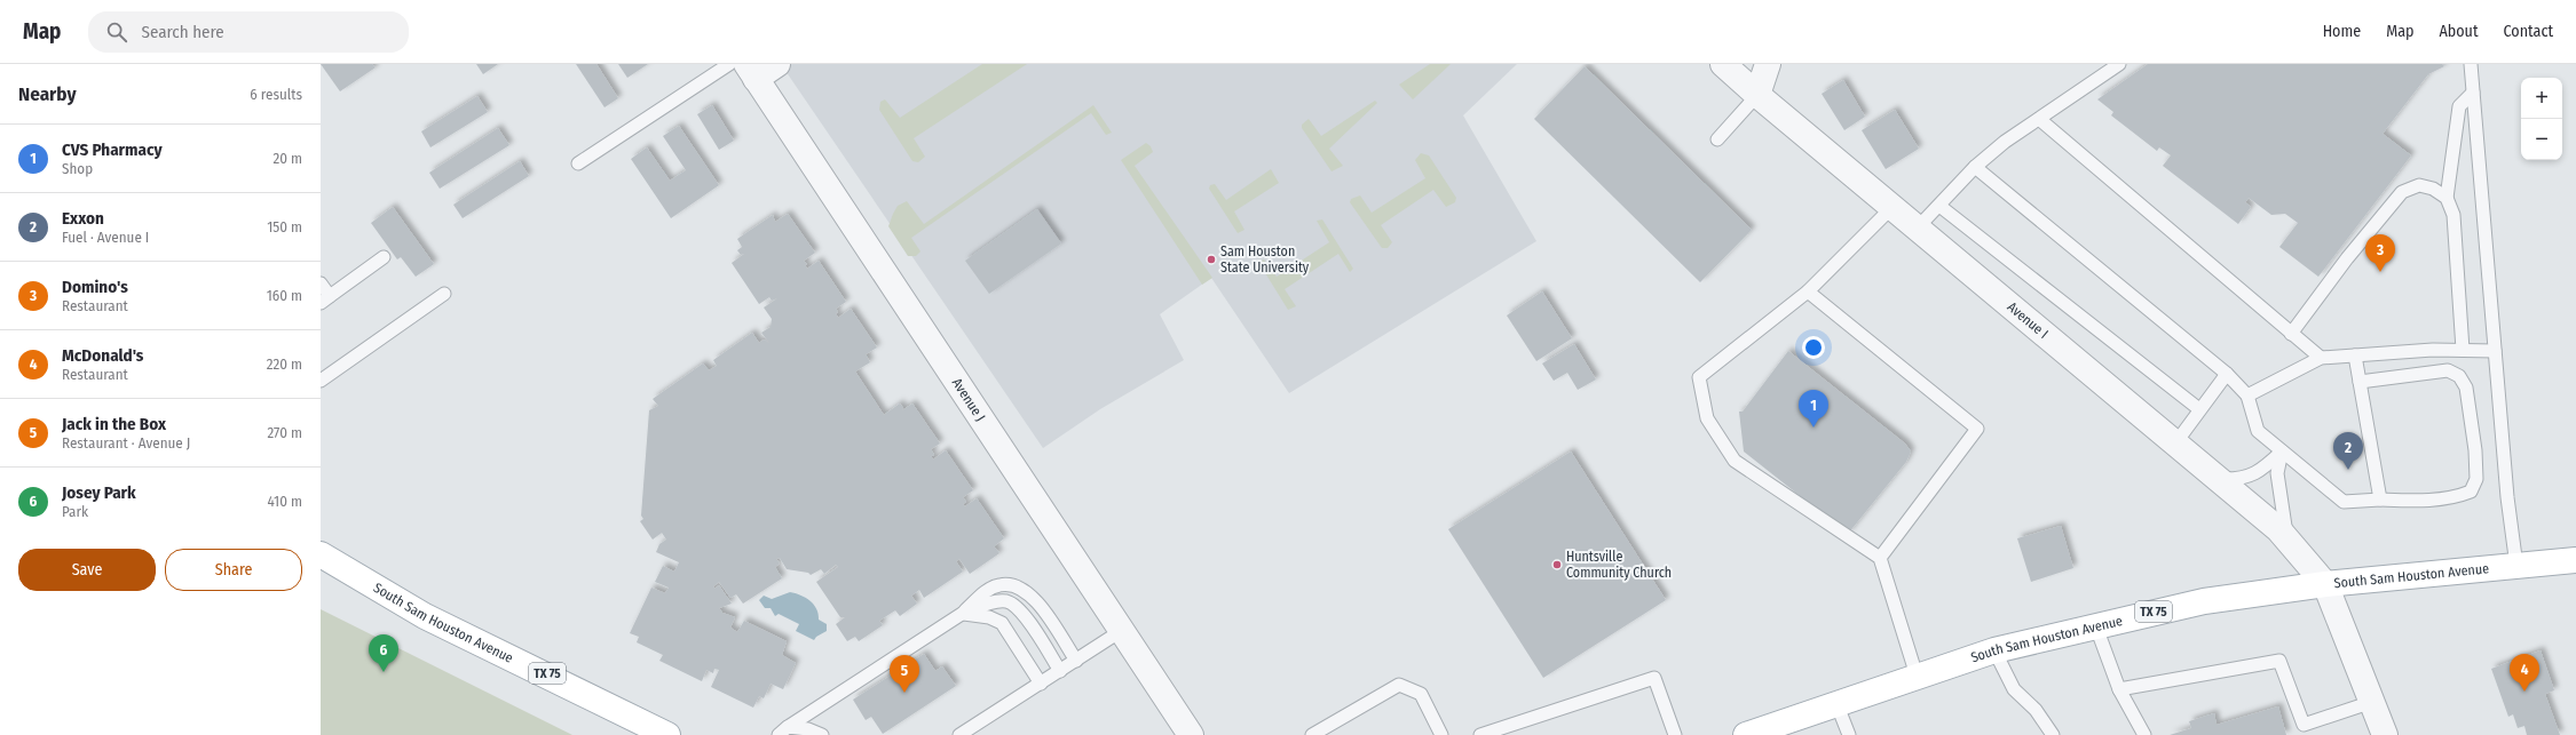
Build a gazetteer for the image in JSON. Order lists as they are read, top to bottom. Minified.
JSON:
{"streets":{"main road":["South Sam Houston Avenue","TX 75"],"street":["Avenue I","Avenue J"]},"crossings":[["Avenue I","South Sam Houston Avenue"]],"places":["Sam Houston State University","Huntsville Community Church"],"page":{"header":"Map","search":"Search here","nav":["Home","Map","About","Contact"],"heading":["Nearby","6 results"],"map_buttons":["+","−"],"list":[{"mark":"1","name":"CVS Pharmacy","note":"Shop","value":"20 m"},{"mark":"2","name":"Exxon","note":"Fuel · Avenue I","value":"150 m"},{"mark":"3","name":"Domino's","note":"Restaurant","value":"160 m"},{"mark":"4","name":"McDonald's","note":"Restaurant","value":"220 m"},{"mark":"5","name":"Jack in the Box","note":"Restaurant · Avenue J","value":"270 m"},{"mark":"6","name":"Josey Park","note":"Park","value":"410 m"}],"pins":["3","1","2","6","4","5"],"buttons":["Save","Share"]}}
